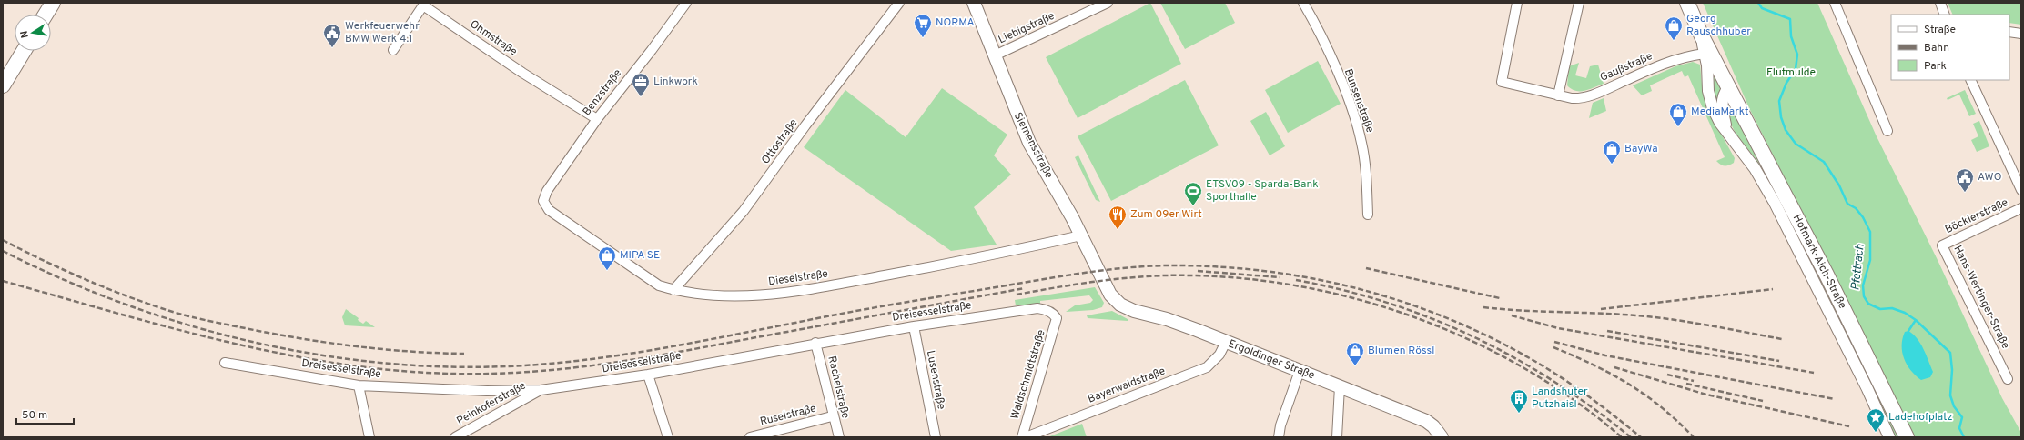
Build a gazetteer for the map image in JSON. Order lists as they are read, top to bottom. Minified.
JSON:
{"streets":{"main road":["Siemensstraße","Hofmark-Aich-Straße","Ergoldinger Straße"],"street":["Liebigstraße","Ohmstraße","Gaußstraße","Benzstraße","Bunsenstraße","Ottostraße","Böcklerstraße","Dieselstraße","Hans-Wertinger-Straße","Dreisesselstraße","Waldschmidtstraße","Lusenstraße","Bayerwaldstraße","Rachelstraße","Peinkoferstraße","Ruselstraße"]},"crossings":[["Liebigstraße","Siemensstraße"],["Ohmstraße","Benzstraße"],["Gaußstraße","Hofmark-Aich-Straße"],["Benzstraße","Dieselstraße"],["Ottostraße","Dieselstraße"],["Siemensstraße","Dieselstraße"],["Siemensstraße","Ergoldinger Straße"],["Böcklerstraße","Hans-Wertinger-Straße"],["Dreisesselstraße","Waldschmidtstraße"],["Dreisesselstraße","Lusenstraße"],["Dreisesselstraße","Rachelstraße"],["Dreisesselstraße","Peinkoferstraße"],["Ergoldinger Straße","Bayerwaldstraße"],["Rachelstraße","Ruselstraße"]],"water":["Pfettrach"],"parks":["Flutmulde"],"places":{"supermarket":["NORMA"],"shop":["Georg Rauschhuber","MediaMarkt","BayWa","MIPA SE","Blumen Rössl"],"public building":["Werkfeuerwehr BMW Werk 4.1","AWO"],"office":["Linkwork"],"sports":["ETSV09 - Sparda-Bank Sporthalle"],"restaurant":["Zum 09er Wirt"],"building":["Landshuter Putzhaisl"],"place":["Ladehofplatz"]},"legend":["Straße","Bahn","Park"],"scale_bar":"50 m","north":"left"}
